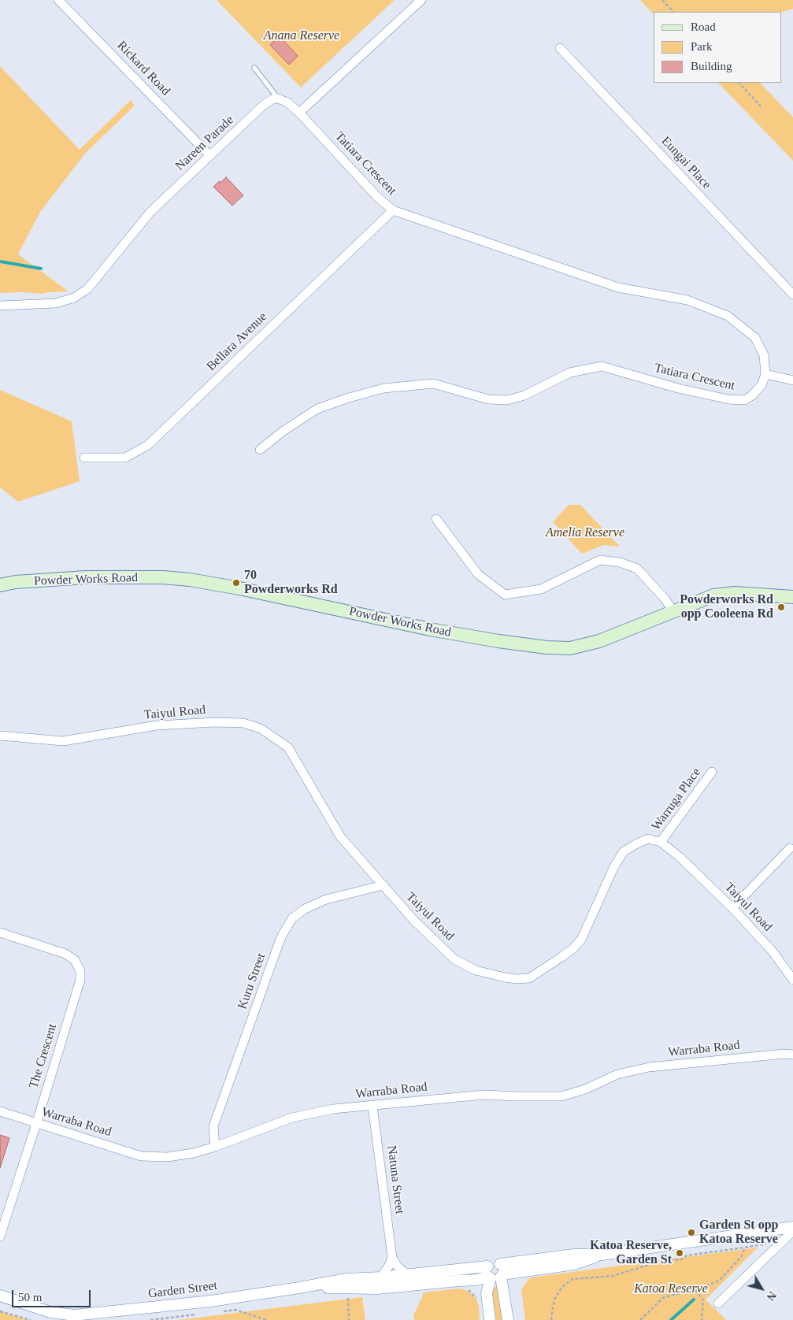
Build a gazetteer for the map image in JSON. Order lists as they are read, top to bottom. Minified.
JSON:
{"streets":{"main road":["Powder Works Road"],"street":["Rickard Road","Nareen Parade","Eungai Place","Tatiara Crescent","Bellara Avenue","Taiyul Road","Warruga Place","Kuru Street","Warraba Road","The Crescent","Natuna Street","Garden Street"]},"crossings":[["Rickard Road","Nareen Parade"],["Tatiara Crescent","Bellara Avenue"],["Taiyul Road","Warruga Place"],["Taiyul Road","Kuru Street"],["Kuru Street","Warraba Road"],["Warraba Road","The Crescent"],["Warraba Road","Natuna Street"]],"parks":["Anana Reserve","Amelia Reserve","Katoa Reserve"],"places":["70 Powderworks Rd","Powderworks Rd opp Cooleena Rd","Garden St opp Katoa Reserve","Katoa Reserve, Garden St"],"legend":["Road","Park","Building"],"scale_bar":"50 m","north":"bottom right"}
